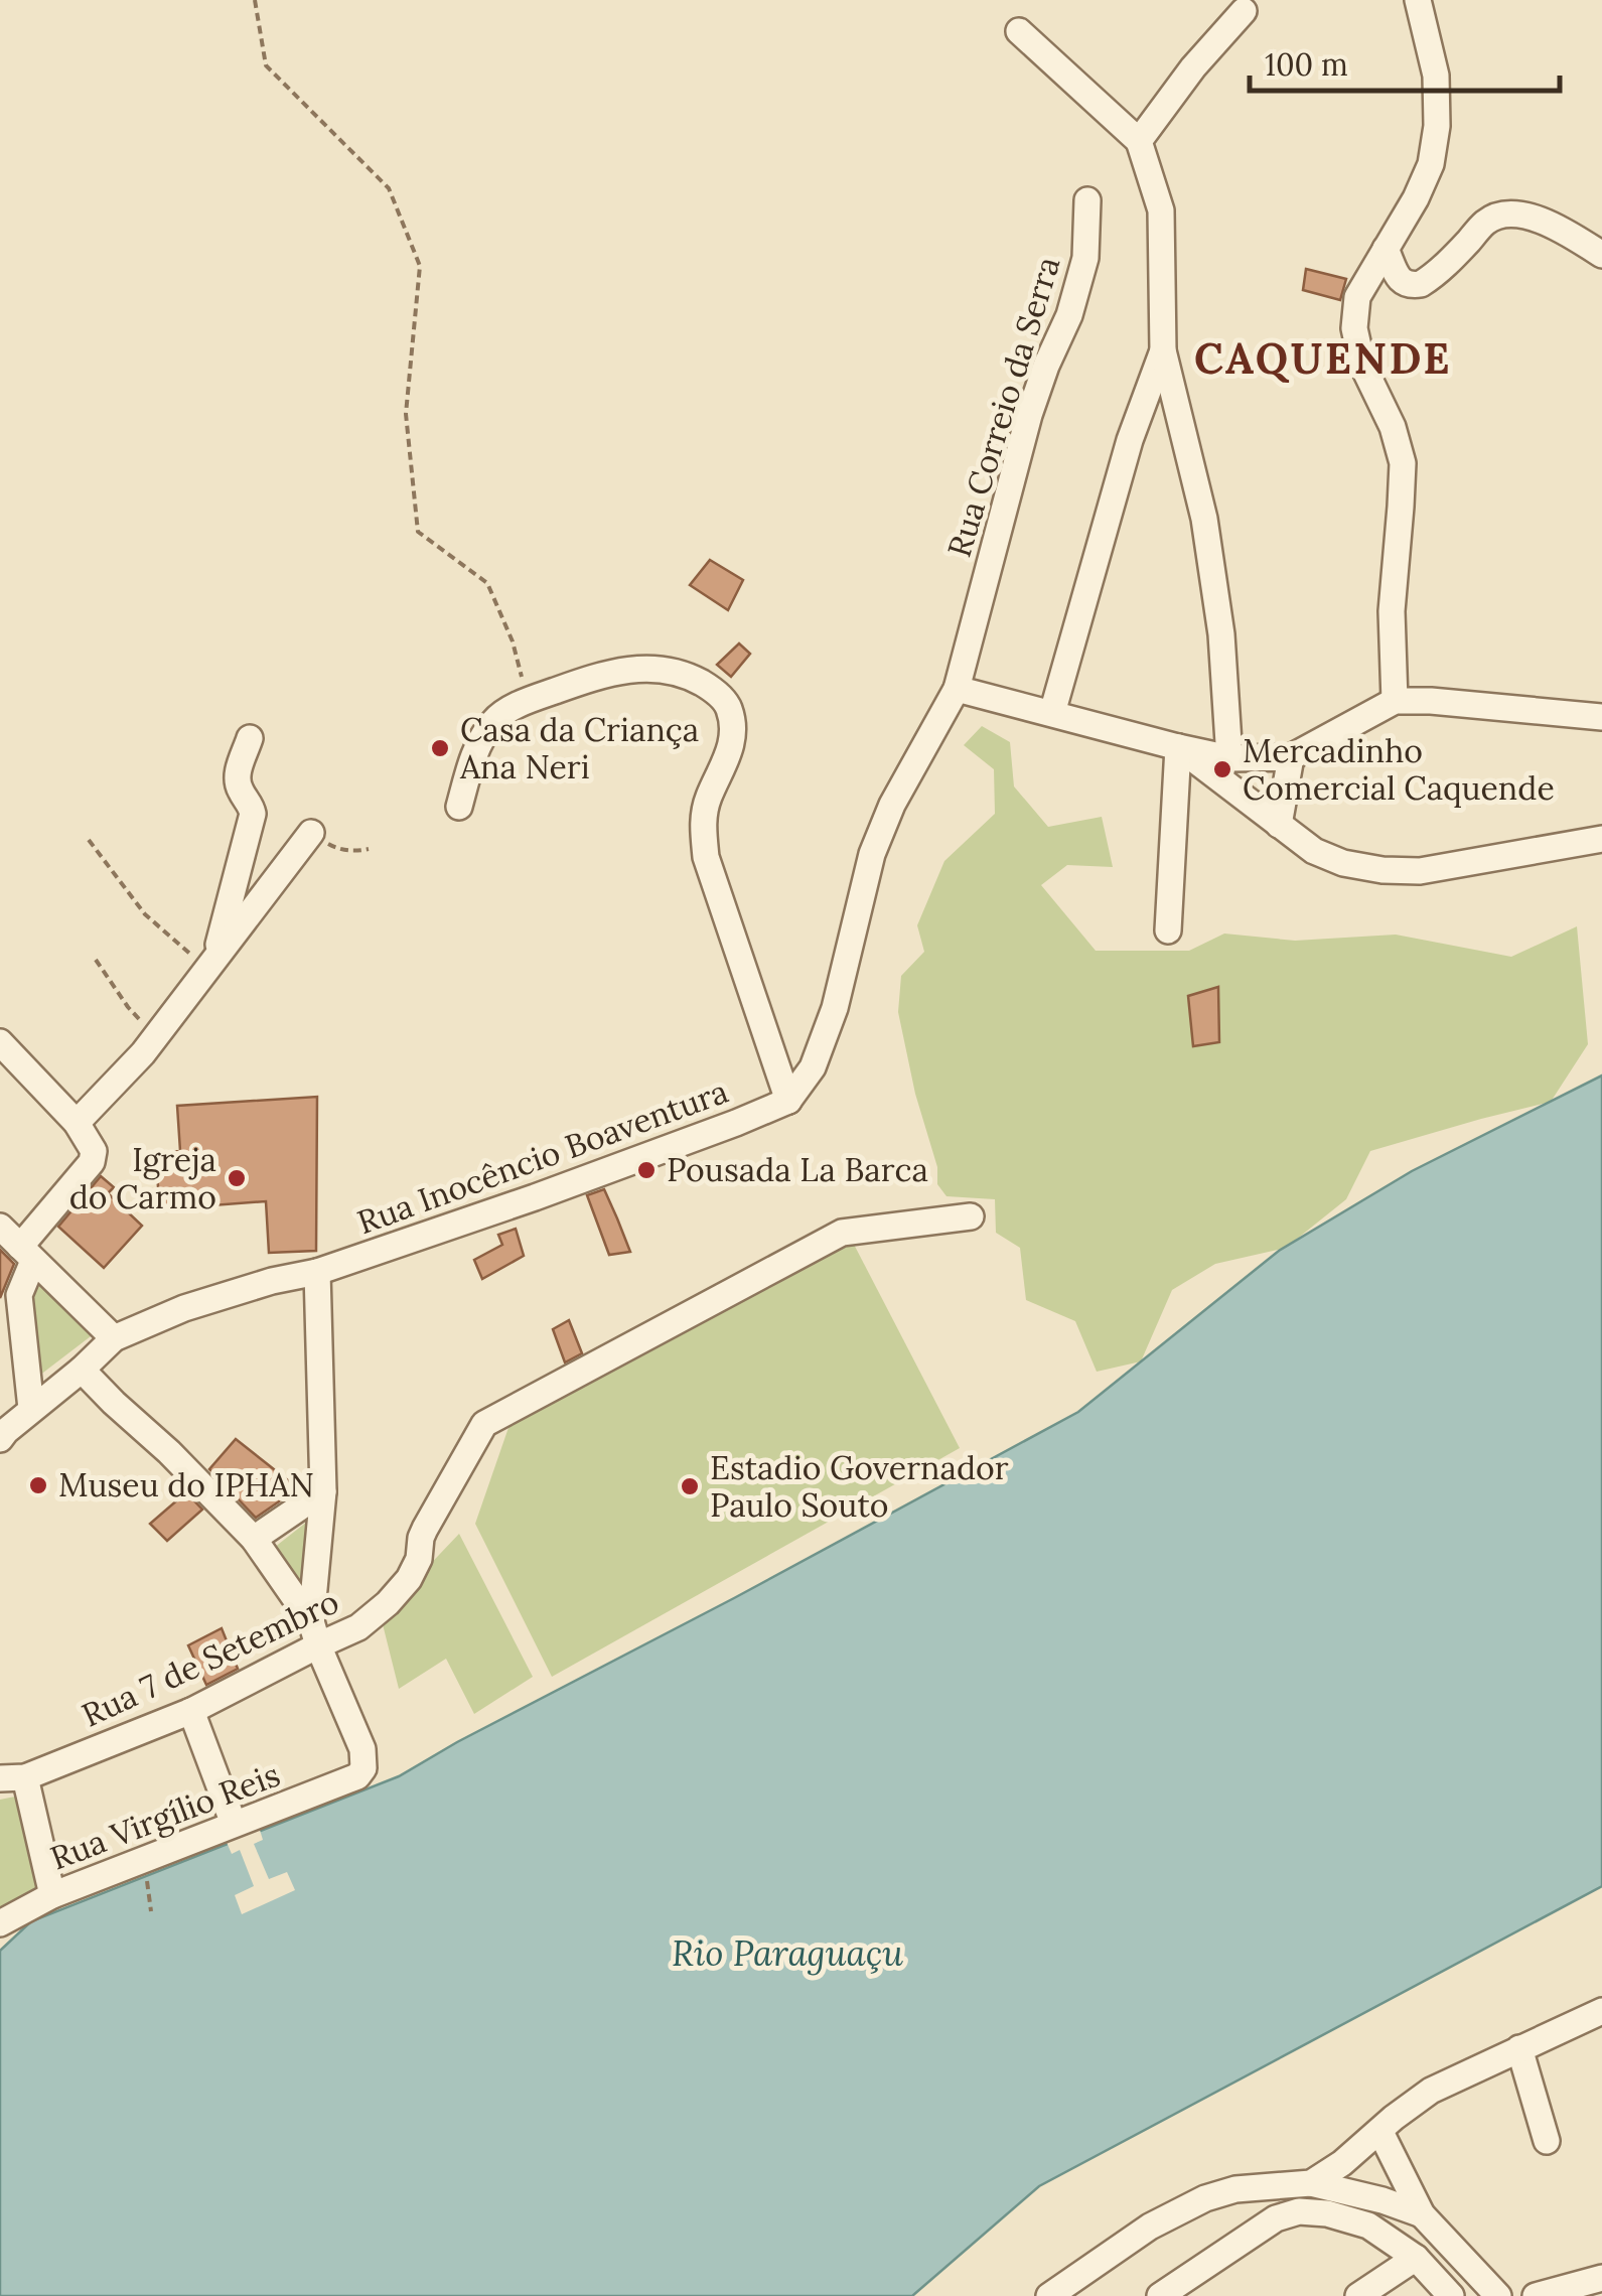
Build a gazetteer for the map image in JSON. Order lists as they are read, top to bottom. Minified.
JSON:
{"streets":{"street":["Rua Correio da Serra","Rua Inocêncio Boaventura","Rua 7 de Setembro","Rua Virgílio Reis"]},"crossings":[["Rua Correio da Serra","Rua Inocêncio Boaventura"],["Rua 7 de Setembro","Rua Virgílio Reis"]],"districts":["CAQUENDE"],"water":["Rio Paraguaçu"],"places":["Casa da Criança Ana Neri","Mercadinho Comercial Caquende","Pousada La Barca","Igreja do Carmo","Museu do IPHAN","Estadio Governador Paulo Souto"],"scale_bar":"100 m"}
